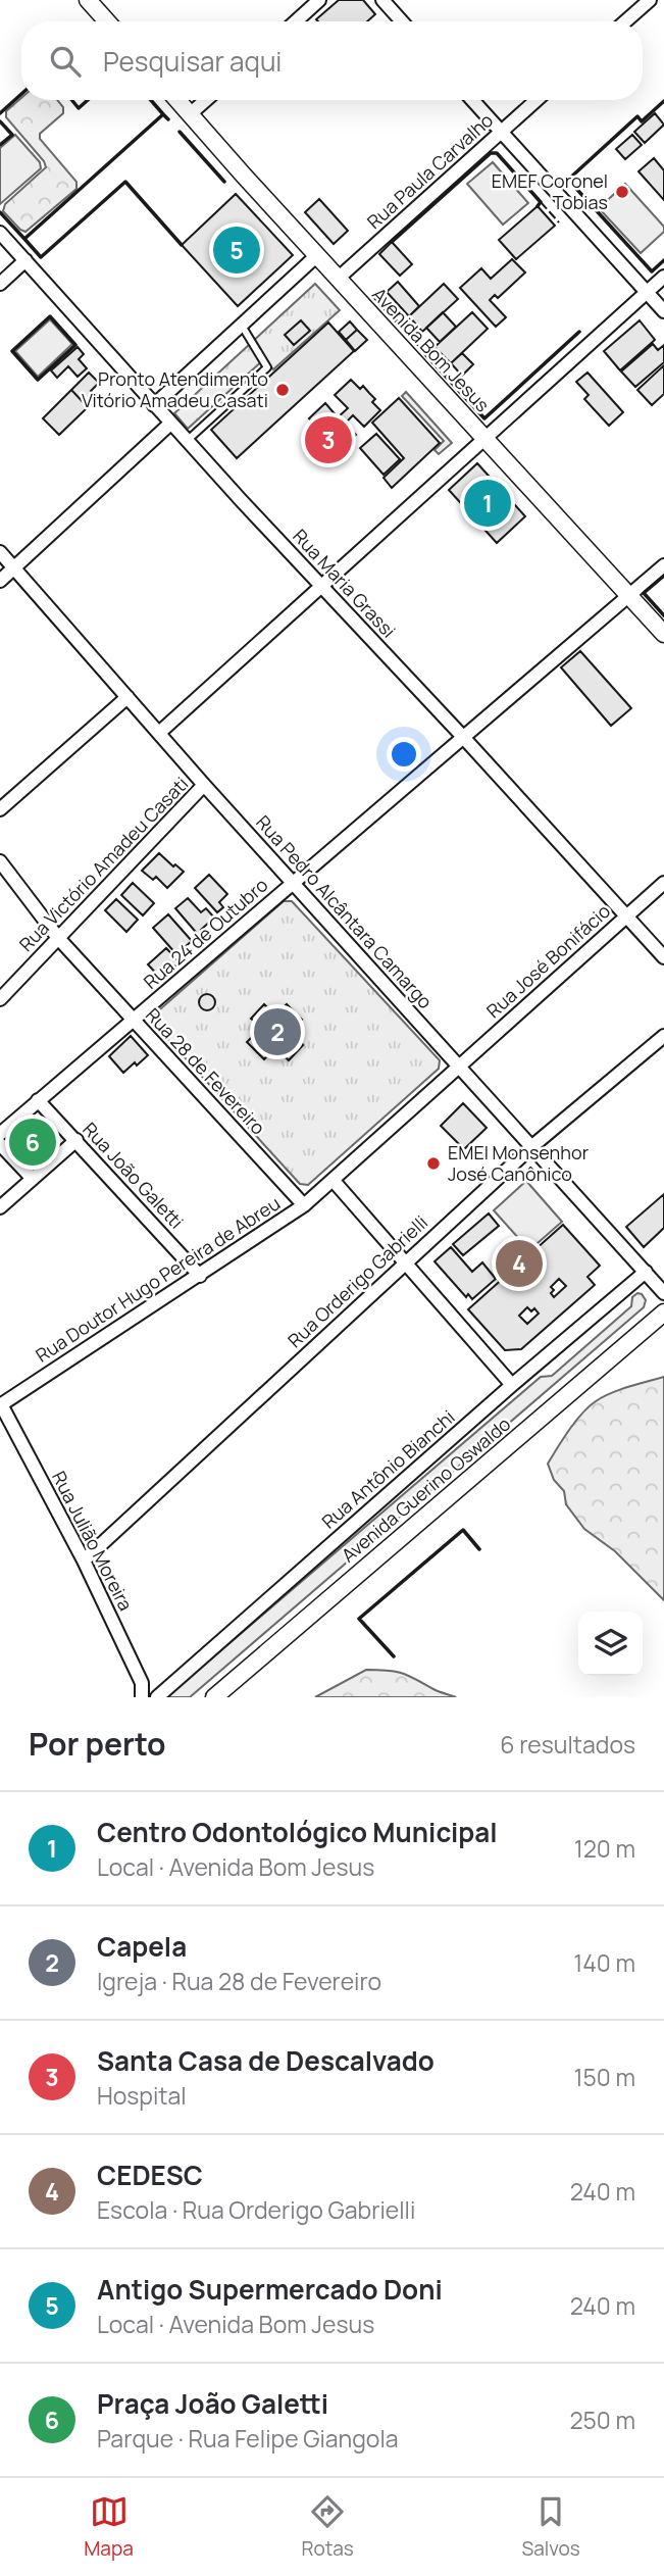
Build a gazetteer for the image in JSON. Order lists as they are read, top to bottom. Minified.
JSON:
{"streets":{"street":["Rua Paula Carvalho","Avenida Bom Jesus","Rua Maria Grassi","Rua Victório Amadeu Casati","Rua Pedro Alcântara Camargo","Rua 24 de Outubro","Rua José Bonifácio","Rua 28 de Fevereiro","Rua João Galetti","Rua Doutor Hugo Pereira de Abreu","Rua Orderigo Gabrielli","Rua Antônio Bianchi","Avenida Guerino Oswaldo","Rua Julião Moreira"]},"crossings":[["Rua Paula Carvalho","Avenida Bom Jesus"],["Avenida Bom Jesus","Rua 24 de Outubro"],["Rua Maria Grassi","Rua 24 de Outubro"],["Rua Maria Grassi","Rua José Bonifácio"],["Rua Victório Amadeu Casati","Rua Pedro Alcântara Camargo"],["Rua Victório Amadeu Casati","Rua 28 de Fevereiro"],["Rua Pedro Alcântara Camargo","Rua 24 de Outubro"],["Rua Pedro Alcântara Camargo","Rua José Bonifácio"],["Rua Pedro Alcântara Camargo","Rua Orderigo Gabrielli"],["Rua Pedro Alcântara Camargo","Rua Antônio Bianchi"],["Rua 24 de Outubro","Rua 28 de Fevereiro"],["Rua 24 de Outubro","Rua João Galetti"],["Rua José Bonifácio","Rua Doutor Hugo Pereira de Abreu"],["Rua 28 de Fevereiro","Rua Doutor Hugo Pereira de Abreu"],["Rua João Galetti","Rua Doutor Hugo Pereira de Abreu"],["Rua Doutor Hugo Pereira de Abreu","Rua Julião Moreira"],["Rua Orderigo Gabrielli","Rua Julião Moreira"]],"places":["EMEF Coronel Tobias","Pronto Atendimento Vitório Amadeu Casati","EMEI Monsenhor José Canônico"],"page":{"search":"Pesquisar aqui","pins":["5","3","1","2","6","4"],"heading":["Por perto","6 resultados"],"list":[{"mark":"1","name":"Centro Odontológico Municipal","note":"Local · Avenida Bom Jesus","value":"120 m"},{"mark":"2","name":"Capela","note":"Igreja · Rua 28 de Fevereiro","value":"140 m"},{"mark":"3","name":"Santa Casa de Descalvado","note":"Hospital","value":"150 m"},{"mark":"4","name":"CEDESC","note":"Escola · Rua Orderigo Gabrielli","value":"240 m"},{"mark":"5","name":"Antigo Supermercado Doni","note":"Local · Avenida Bom Jesus","value":"240 m"},{"mark":"6","name":"Praça João Galetti","note":"Parque · Rua Felipe Giangola","value":"250 m"}],"nav":["Mapa","Rotas","Salvos"]}}
